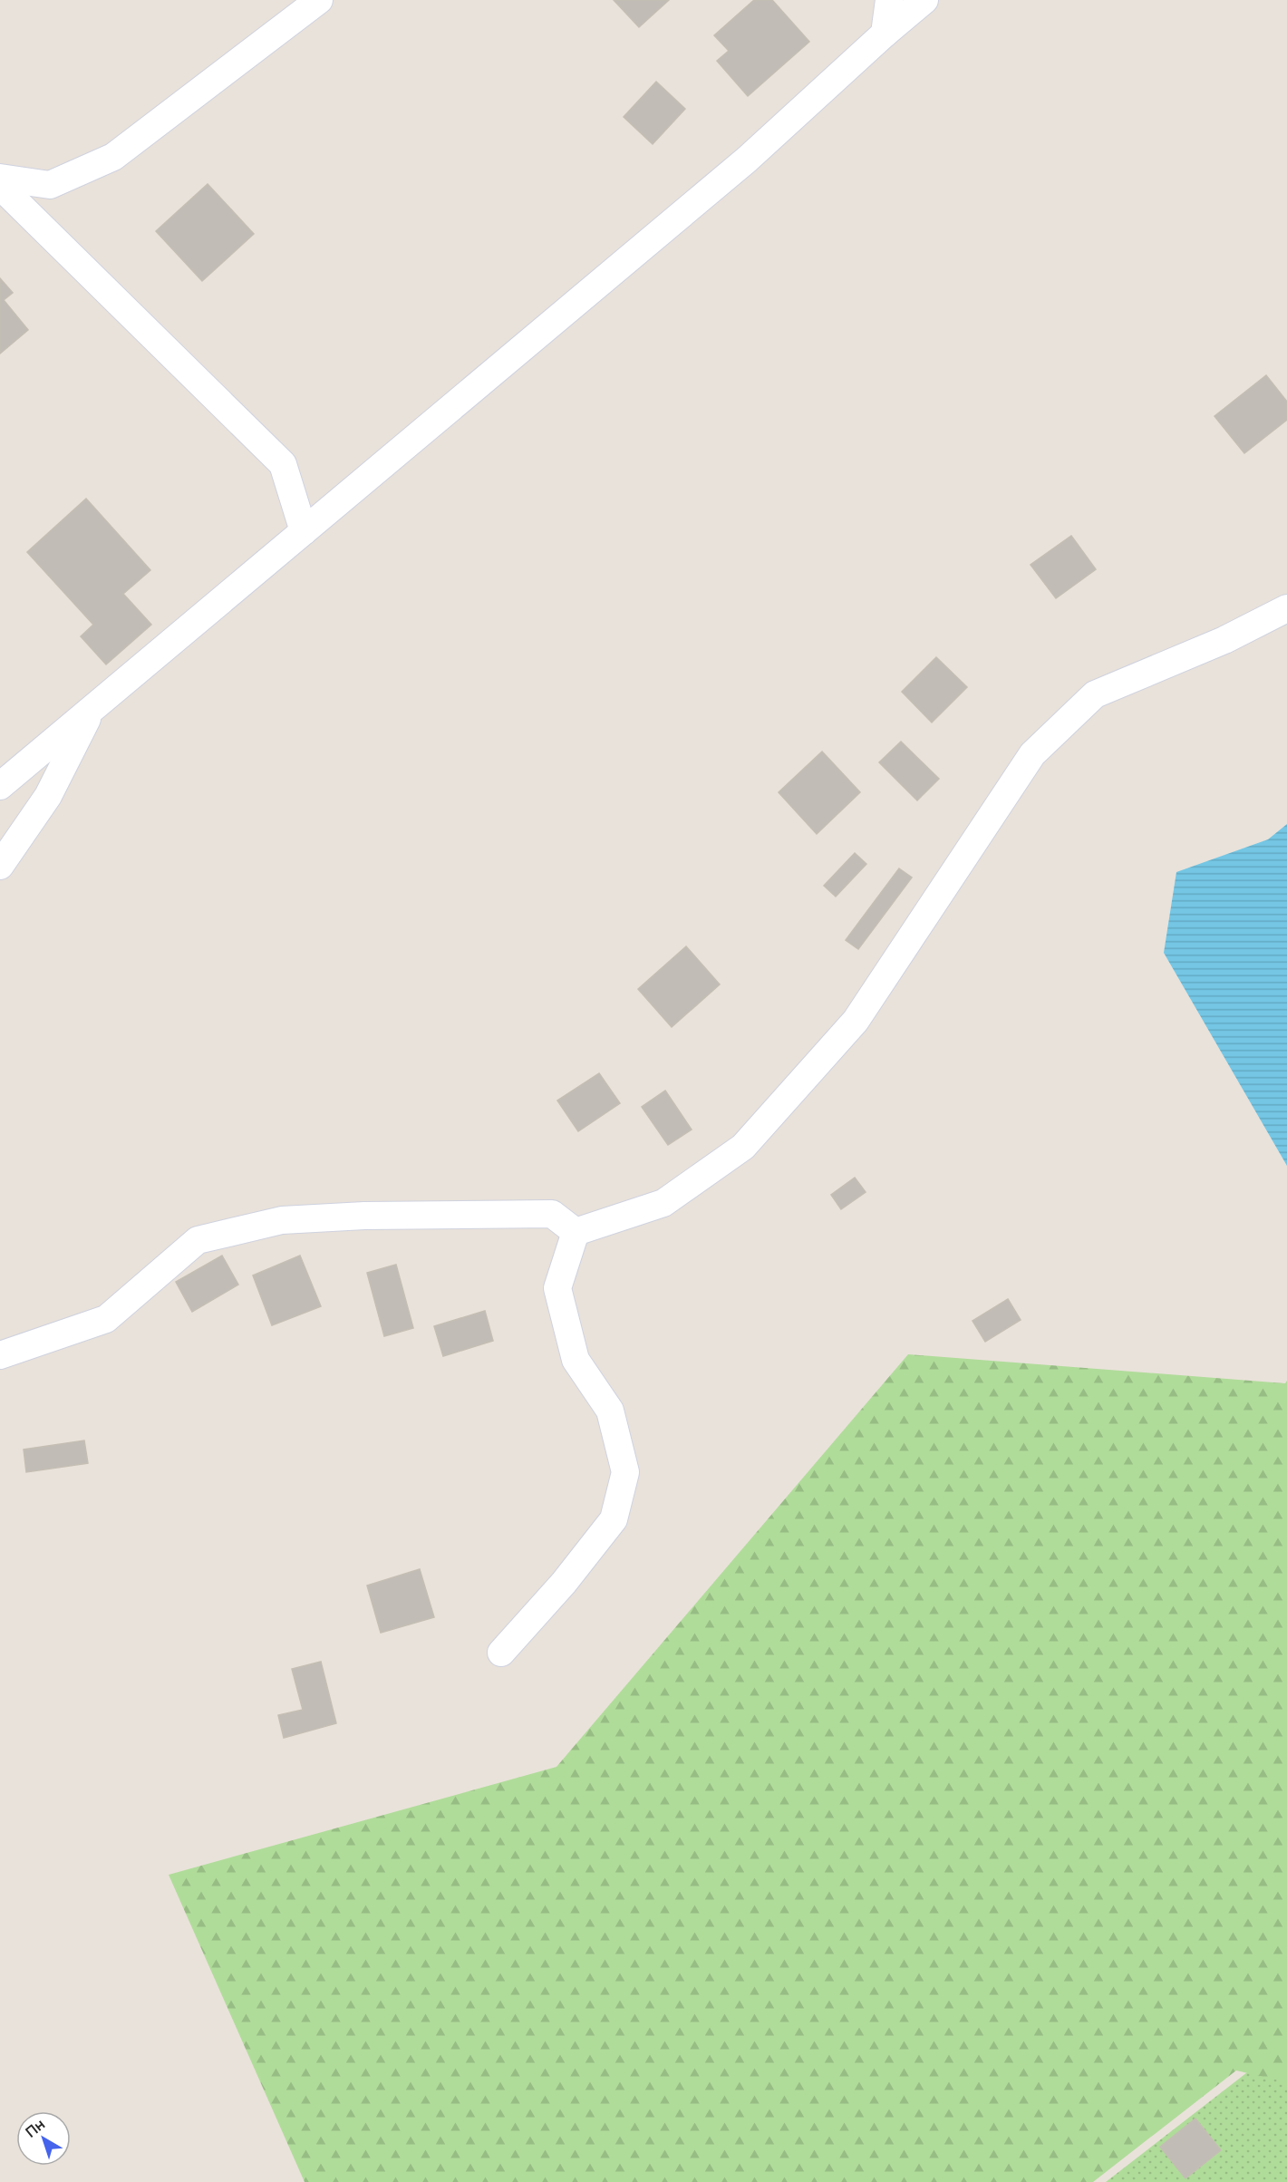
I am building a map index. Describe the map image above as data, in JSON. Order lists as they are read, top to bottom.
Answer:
{
  "north": "top left"
}
